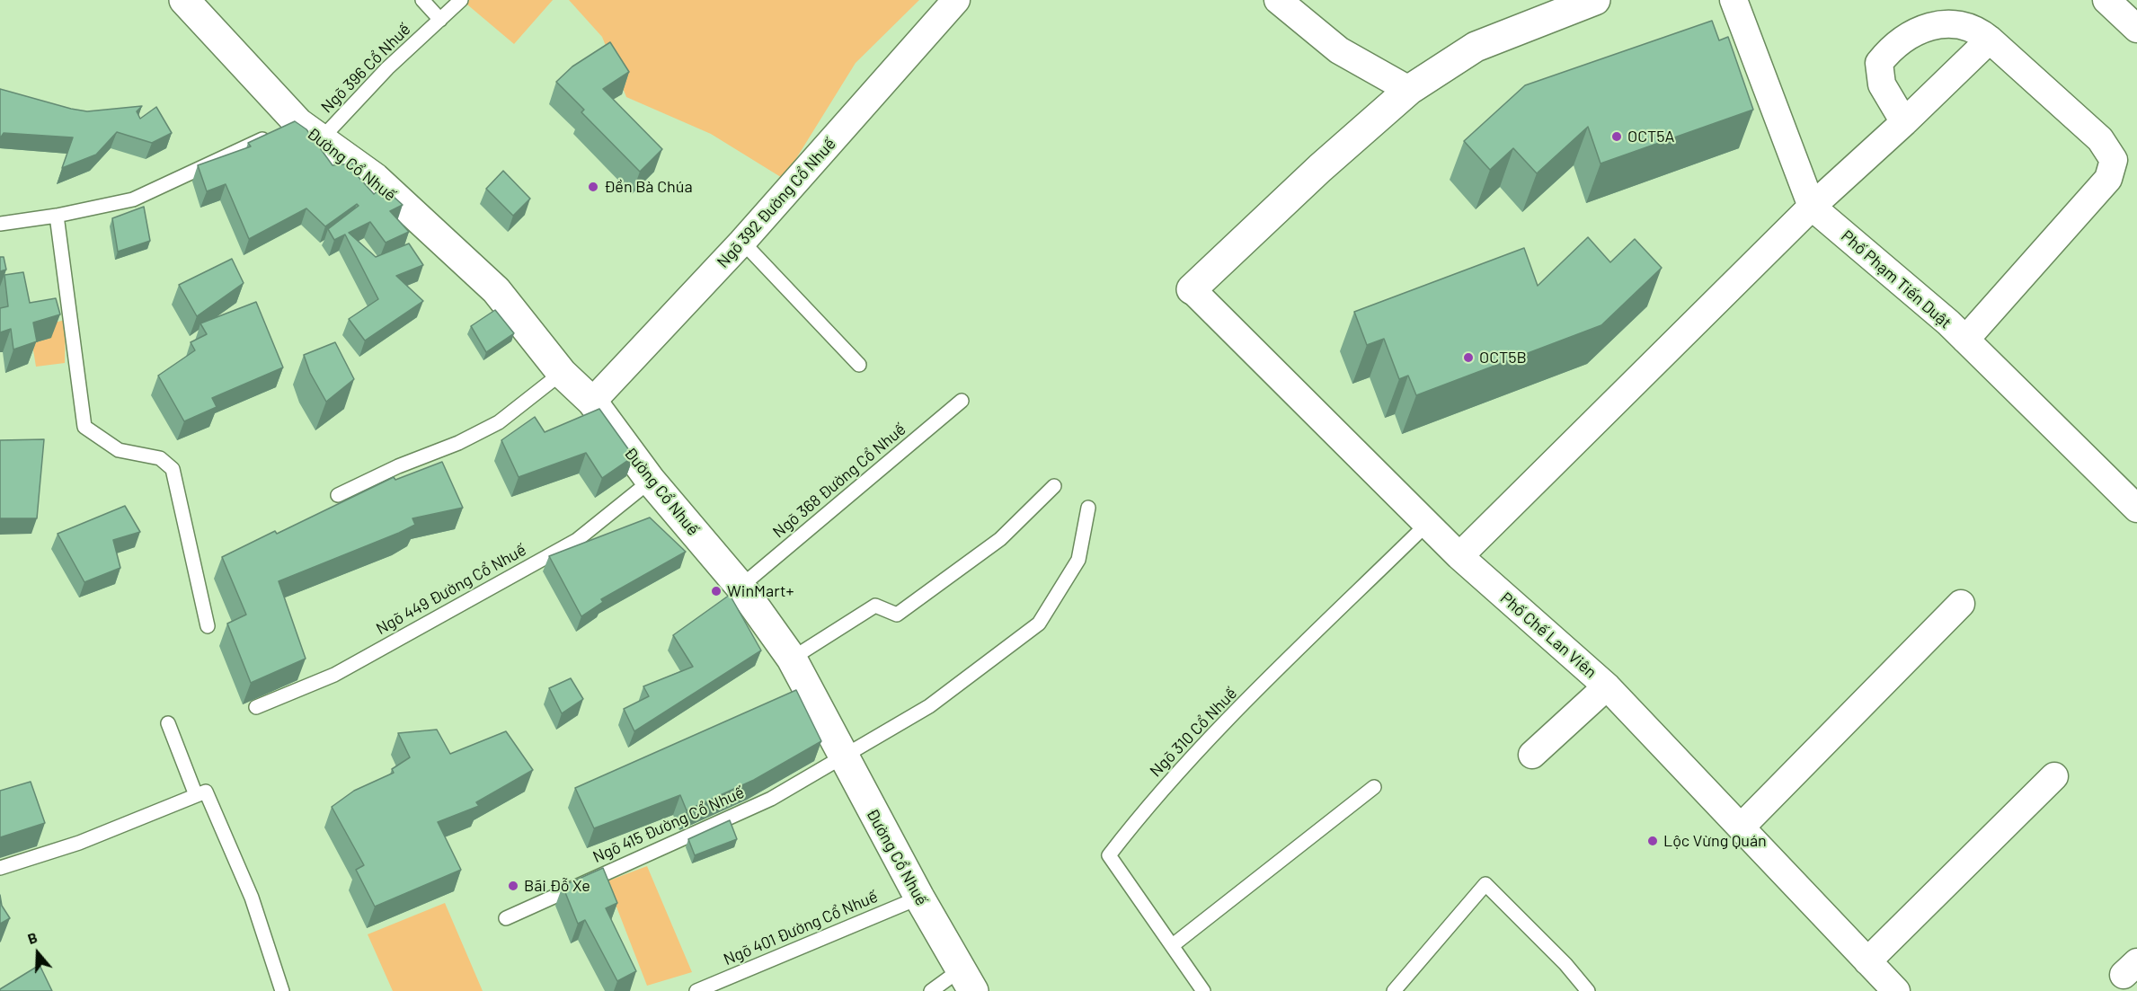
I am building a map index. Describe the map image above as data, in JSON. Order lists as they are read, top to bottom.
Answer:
{
  "streets": {
    "main road": ["Đường Cổ Nhuế"],
    "street": ["Ngõ 392 Đường Cổ Nhuế", "Phố Phạm Tiến Duật", "Phố Chế Lan Viên"],
    "lane": [
      "Ngõ 396 Cổ Nhuế",
      "Ngõ 368 Đường Cổ Nhuế",
      "Ngõ 449 Đường Cổ Nhuế",
      "Ngõ 310 Cổ Nhuế",
      "Ngõ 415 Đường Cổ Nhuế",
      "Ngõ 401 Đường Cổ Nhuế"
    ]
  },
  "crossings": [
    ["Ngõ 396 Cổ Nhuế", "Đường Cổ Nhuế"],
    ["Đường Cổ Nhuế", "Ngõ 392 Đường Cổ Nhuế"],
    ["Đường Cổ Nhuế", "Ngõ 368 Đường Cổ Nhuế"],
    ["Đường Cổ Nhuế", "Ngõ 449 Đường Cổ Nhuế"],
    ["Đường Cổ Nhuế", "Ngõ 415 Đường Cổ Nhuế"],
    ["Đường Cổ Nhuế", "Ngõ 401 Đường Cổ Nhuế"],
    ["Phố Chế Lan Viên", "Ngõ 310 Cổ Nhuế"]
  ],
  "places": [
    "OCT5A",
    "Đền Bà Chúa",
    "OCT5B",
    "WinMart+",
    "Lộc Vừng Quán",
    "Bãi Đỗ Xe"
  ],
  "north": "top"
}
